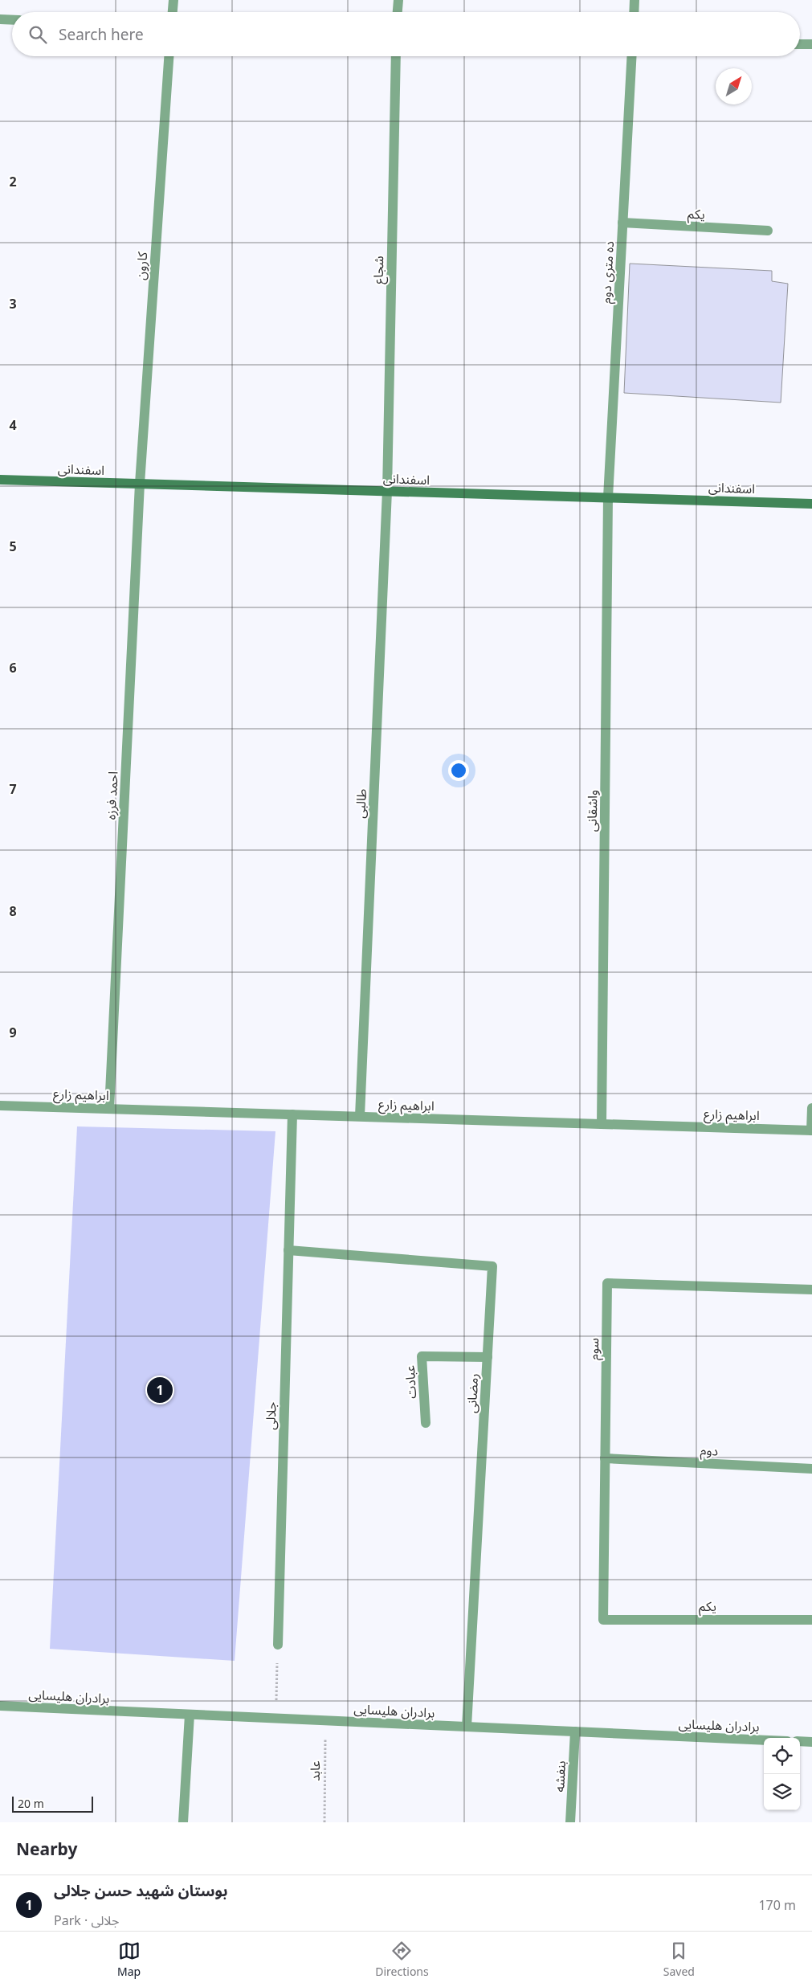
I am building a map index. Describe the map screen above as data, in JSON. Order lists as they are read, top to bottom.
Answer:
{
  "streets": {
    "main road": ["اسفندانی"],
    "street": [
      "یکم",
      "کارون",
      "شجاع",
      "ده متری دوم",
      "احمد فرزه",
      "طالبی",
      "واشقانی",
      "ابراهیم زارع",
      "سوم",
      "عبادت",
      "رمضانی",
      "جلالی",
      "دوم",
      "برادران هلیسایی",
      "بنفشه"
    ],
    "path": ["عابد"]
  },
  "crossings": [
    ["یکم", "ده متری دوم"],
    ["یکم", "سوم"],
    ["کارون", "اسفندانی"],
    ["کارون", "احمد فرزه"],
    ["شجاع", "اسفندانی"],
    ["شجاع", "طالبی"],
    ["ده متری دوم", "اسفندانی"],
    ["ده متری دوم", "واشقانی"],
    ["اسفندانی", "احمد فرزه"],
    ["اسفندانی", "طالبی"],
    ["اسفندانی", "واشقانی"],
    ["احمد فرزه", "ابراهیم زارع"],
    ["طالبی", "ابراهیم زارع"],
    ["واشقانی", "ابراهیم زارع"],
    ["ابراهیم زارع", "جلالی"],
    ["سوم", "دوم"],
    ["عبادت", "رمضانی"],
    ["رمضانی", "جلالی"],
    ["رمضانی", "برادران هلیسایی"],
    ["برادران هلیسایی", "عابد"],
    ["برادران هلیسایی", "بنفشه"]
  ],
  "scale_bar": "20 m",
  "north": "top right",
  "page": {
    "search": "Search here",
    "pins": "1",
    "scale": "20 m",
    "heading": "Nearby",
    "list": [
      {
        "mark": "1",
        "name": "بوستان شهید حسن جلالی",
        "note": "Park · جلالی",
        "value": "170 m"
      }
    ],
    "nav": ["Map", "Directions", "Saved"]
  },
  "grid": {
    "rows": [
      "2",
      "3",
      "4",
      "5",
      "6",
      "7",
      "8",
      "9"
    ]
  }
}
